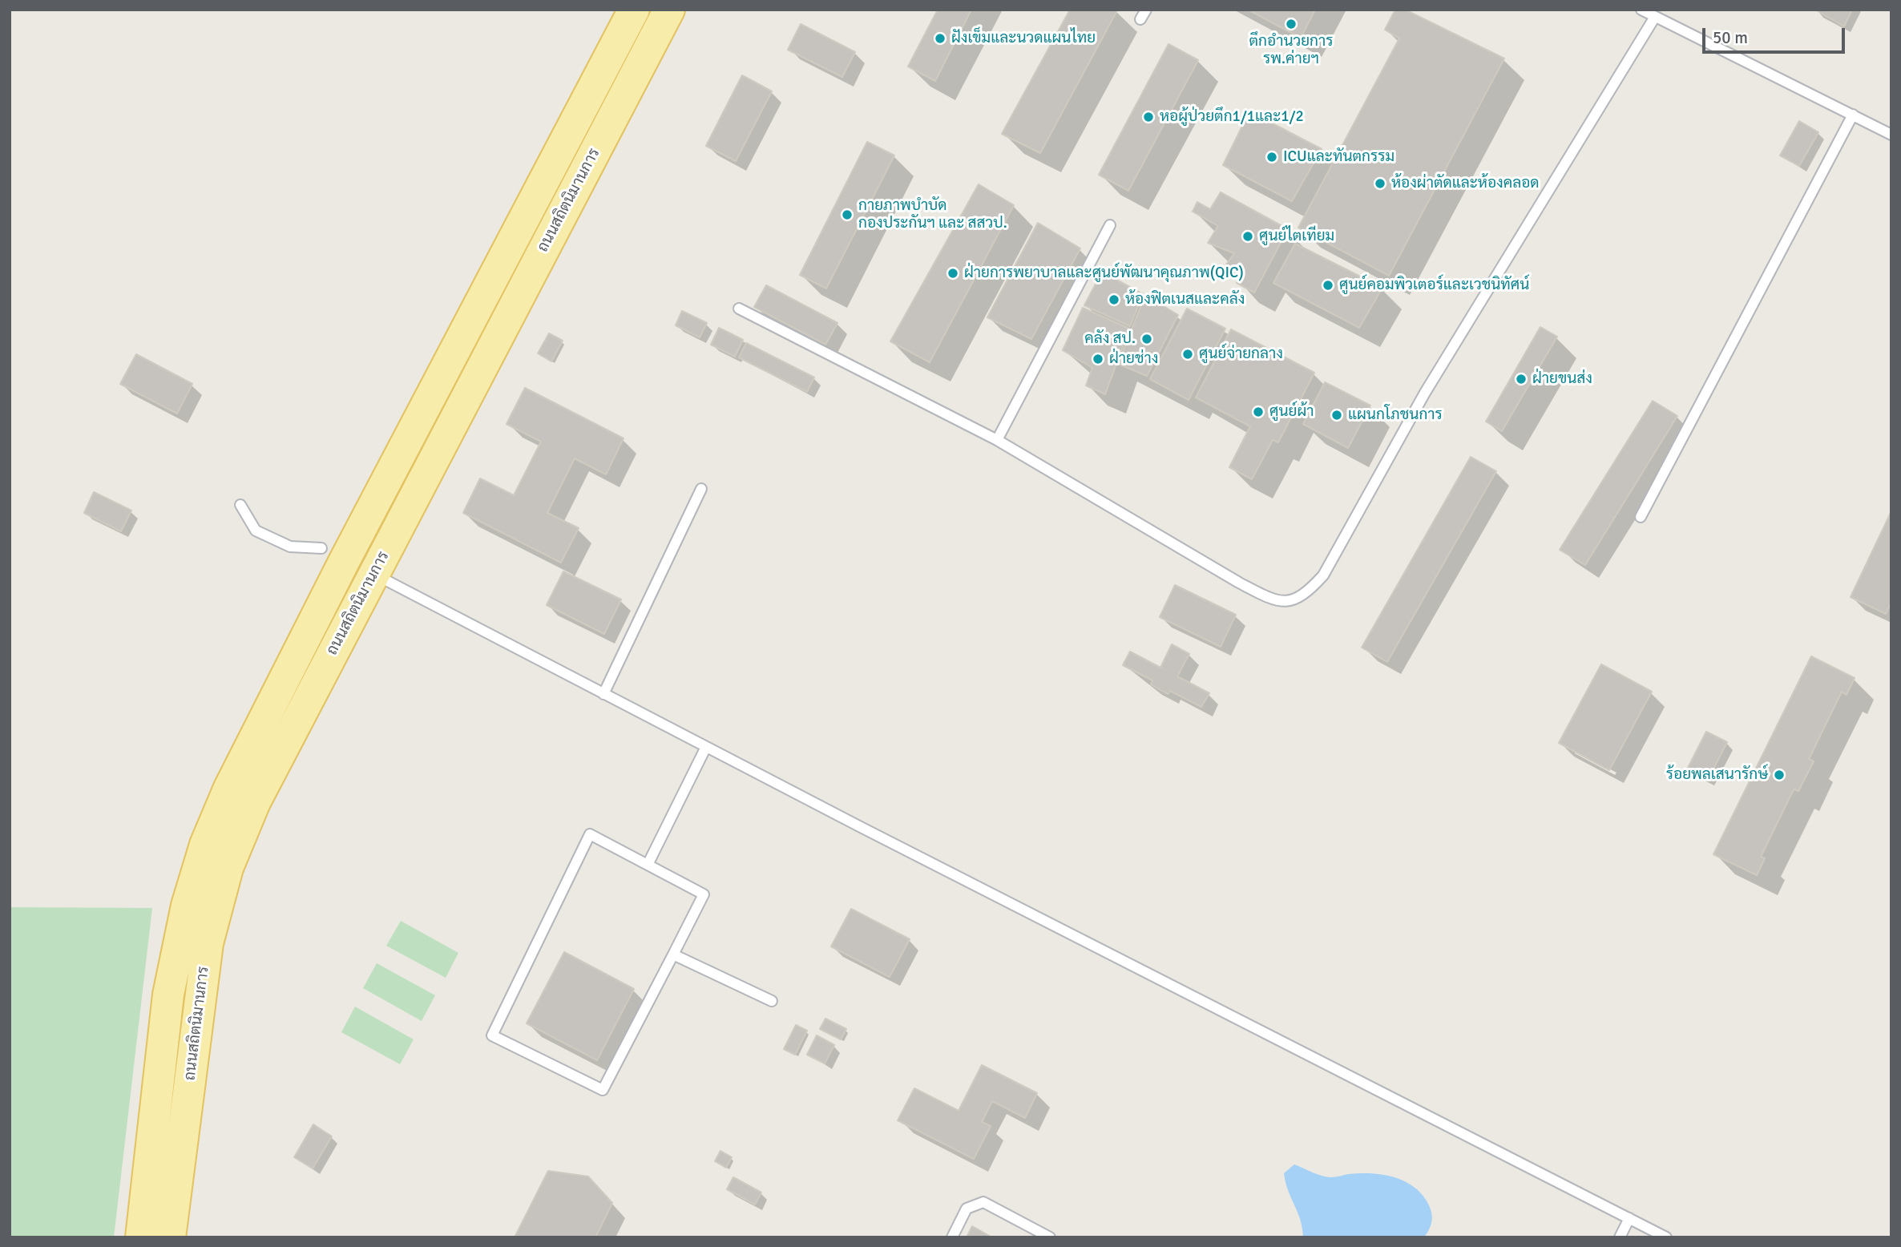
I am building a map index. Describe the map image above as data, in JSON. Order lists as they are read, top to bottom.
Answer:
{
  "streets": {
    "main road": ["ถนนสถิตนิมานการ"]
  },
  "places": [
    "ตึกอำนวยการ รพ.ค่ายฯ",
    "ฝังเข็มและนวดแผนไทย",
    "หอผู้ป่วยตึก1/1และ1/2",
    "ICUและทันตกรรม",
    "ห้องผ่าตัดและห้องคลอด",
    "กายภาพบำบัด กองประกันฯ และ สสวป.",
    "ศูนย์ไตเทียม",
    "ฝ่ายการพยาบาลและศูนย์พัฒนาคุณภาพ(QIC)",
    "ศูนย์คอมพิวเตอร์และเวชนิทัศน์",
    "ห้องฟิตเนสและคลัง",
    "คลัง สป.",
    "ศูนย์จ่ายกลาง",
    "ฝ่ายช่าง",
    "ฝ่ายขนส่ง",
    "ศูนย์ผ้า",
    "แผนกโภชนการ",
    "ร้อยพลเสนารักษ์"
  ],
  "scale_bar": "50 m"
}
